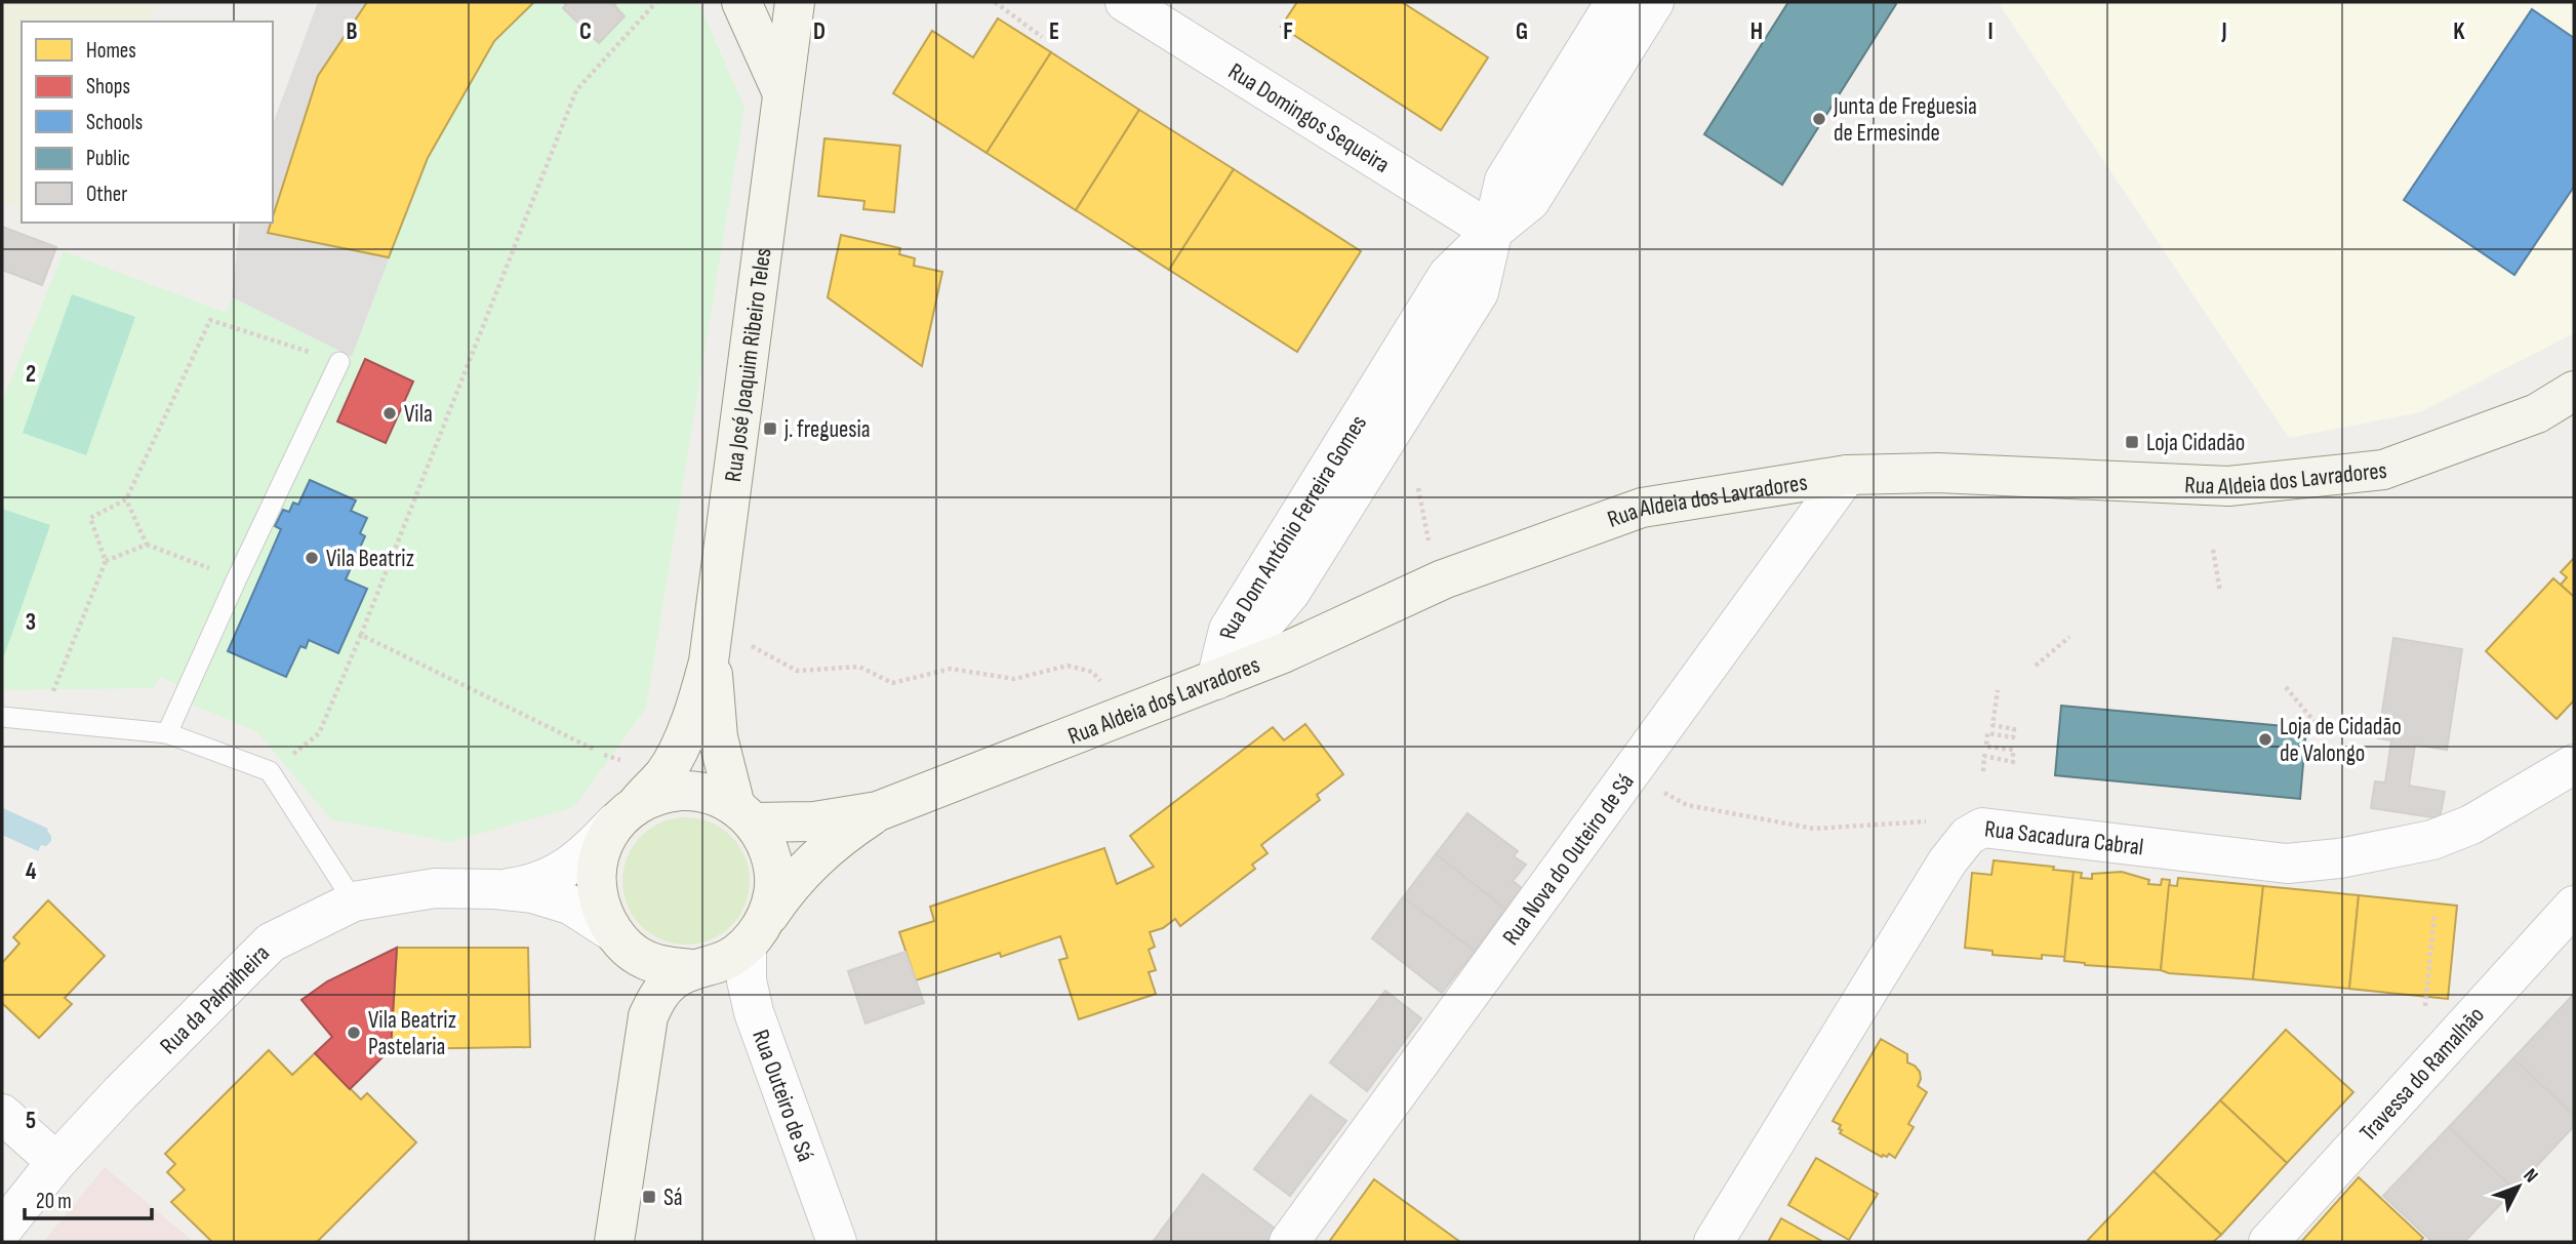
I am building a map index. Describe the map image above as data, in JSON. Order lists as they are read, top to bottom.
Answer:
{
  "streets": {
    "main road": ["Rua José Joaquim Ribeiro Teles", "Rua Aldeia dos Lavradores"],
    "street": [
      "Rua Domingos Sequeira",
      "Rua Dom António Ferreira Gomes",
      "Rua Sacadura Cabral",
      "Rua Nova do Outeiro de Sá",
      "Rua da Palmilheira",
      "Travessa do Ramalhão",
      "Rua Outeiro de Sá"
    ]
  },
  "crossings": [
    ["Rua Domingos Sequeira", "Rua Dom António Ferreira Gomes"],
    ["Rua José Joaquim Ribeiro Teles", "Rua Aldeia dos Lavradores"],
    ["Rua José Joaquim Ribeiro Teles", "Rua da Palmilheira"],
    ["Rua José Joaquim Ribeiro Teles", "Rua Outeiro de Sá"],
    ["Rua Aldeia dos Lavradores", "Rua Dom António Ferreira Gomes"],
    ["Rua Aldeia dos Lavradores", "Rua Nova do Outeiro de Sá"],
    ["Rua Aldeia dos Lavradores", "Rua da Palmilheira"],
    ["Rua Aldeia dos Lavradores", "Rua Outeiro de Sá"],
    ["Rua da Palmilheira", "Rua Outeiro de Sá"]
  ],
  "places": {
    "other": [
      "Junta de Freguesia de Ermesinde",
      "Vila",
      "Vila Beatriz",
      "Loja de Cidadão de Valongo",
      "Vila Beatriz Pastelaria"
    ],
    "transit": ["j. freguesia", "Loja Cidadão", "Sá"]
  },
  "legend": [
    "Homes",
    "Shops",
    "Schools",
    "Public",
    "Other"
  ],
  "scale_bar": "20 m",
  "north": "top right",
  "grid": {
    "columns": [
      "B",
      "C",
      "D",
      "E",
      "F",
      "G",
      "H",
      "I",
      "J",
      "K"
    ],
    "rows": [
      "2",
      "3",
      "4",
      "5"
    ]
  }
}
